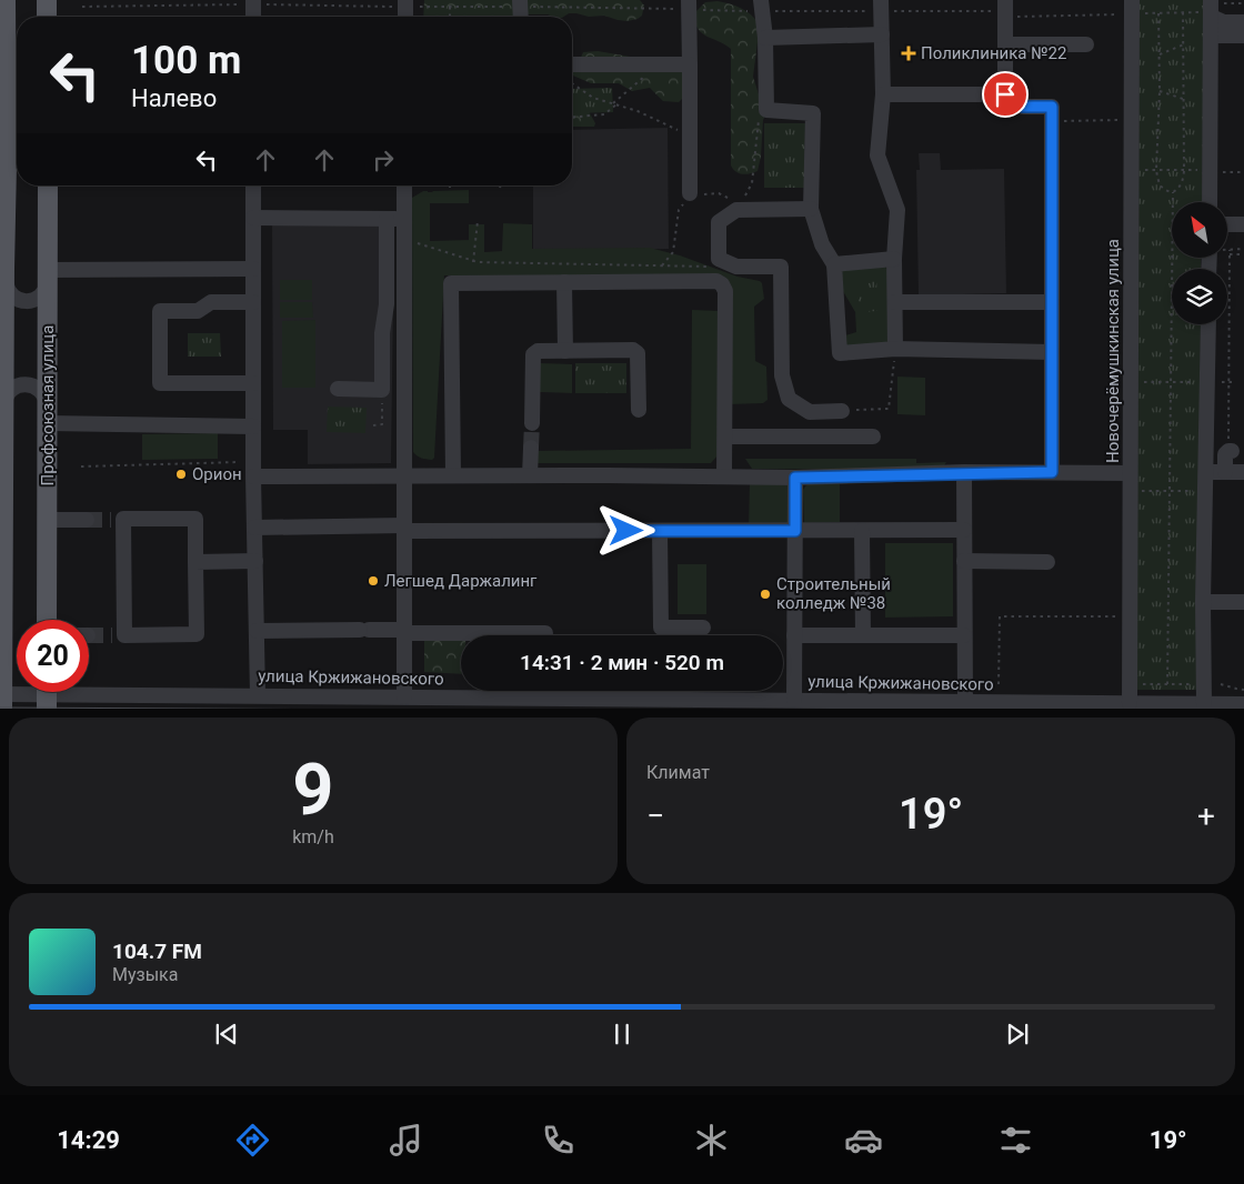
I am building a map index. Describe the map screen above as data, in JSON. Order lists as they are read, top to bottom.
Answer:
{
  "streets": {
    "main road": ["Профсоюзная улица"],
    "street": ["Новочерёмушкинская улица", "улица Кржижановского"]
  },
  "crossings": [
    ["Новочерёмушкинская улица", "улица Кржижановского"]
  ],
  "places": {
    "health": ["Поликлиника №22"],
    "other": ["Орион", "Легшед Даржалинг", "Строительный колледж №38"]
  },
  "north": "top left",
  "page": {
    "turn": ["100 m", "Налево"],
    "limit": "20",
    "trip": "14:31 · 2 мин · 520 m",
    "tile": [
      ["9", "km/h"],
      "Климат"
    ],
    "heat": ["−", "19°", "+"],
    "song": ["104.7 FM", "Музыка"],
    "tabs": ["14:29", "19°"]
  }
}
